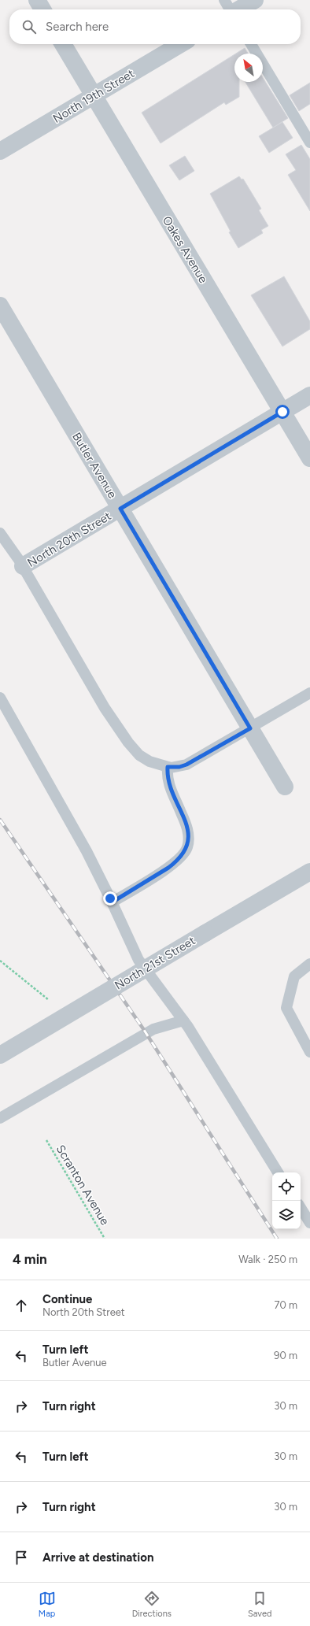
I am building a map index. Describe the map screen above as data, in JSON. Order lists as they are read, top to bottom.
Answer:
{
  "streets": {
    "street": [
      "North 19th Street",
      "Oakes Avenue",
      "Butler Avenue",
      "North 20th Street",
      "North 21st Street"
    ],
    "path": ["Scranton Avenue"]
  },
  "crossings": [
    ["North 19th Street", "Oakes Avenue"],
    ["Oakes Avenue", "North 20th Street"],
    ["Butler Avenue", "North 20th Street"]
  ],
  "north": "top left",
  "page": {
    "search": "Search here",
    "heading": ["4 min", "Walk · 250 m"],
    "list": [
      ["Continue", "North 20th Street", "70 m"],
      ["Turn left", "Butler Avenue", "90 m"],
      ["Turn right", "30 m"],
      ["Turn left", "30 m"],
      ["Turn right", "30 m"],
      "Arrive at destination"
    ],
    "nav": ["Map", "Directions", "Saved"]
  }
}
